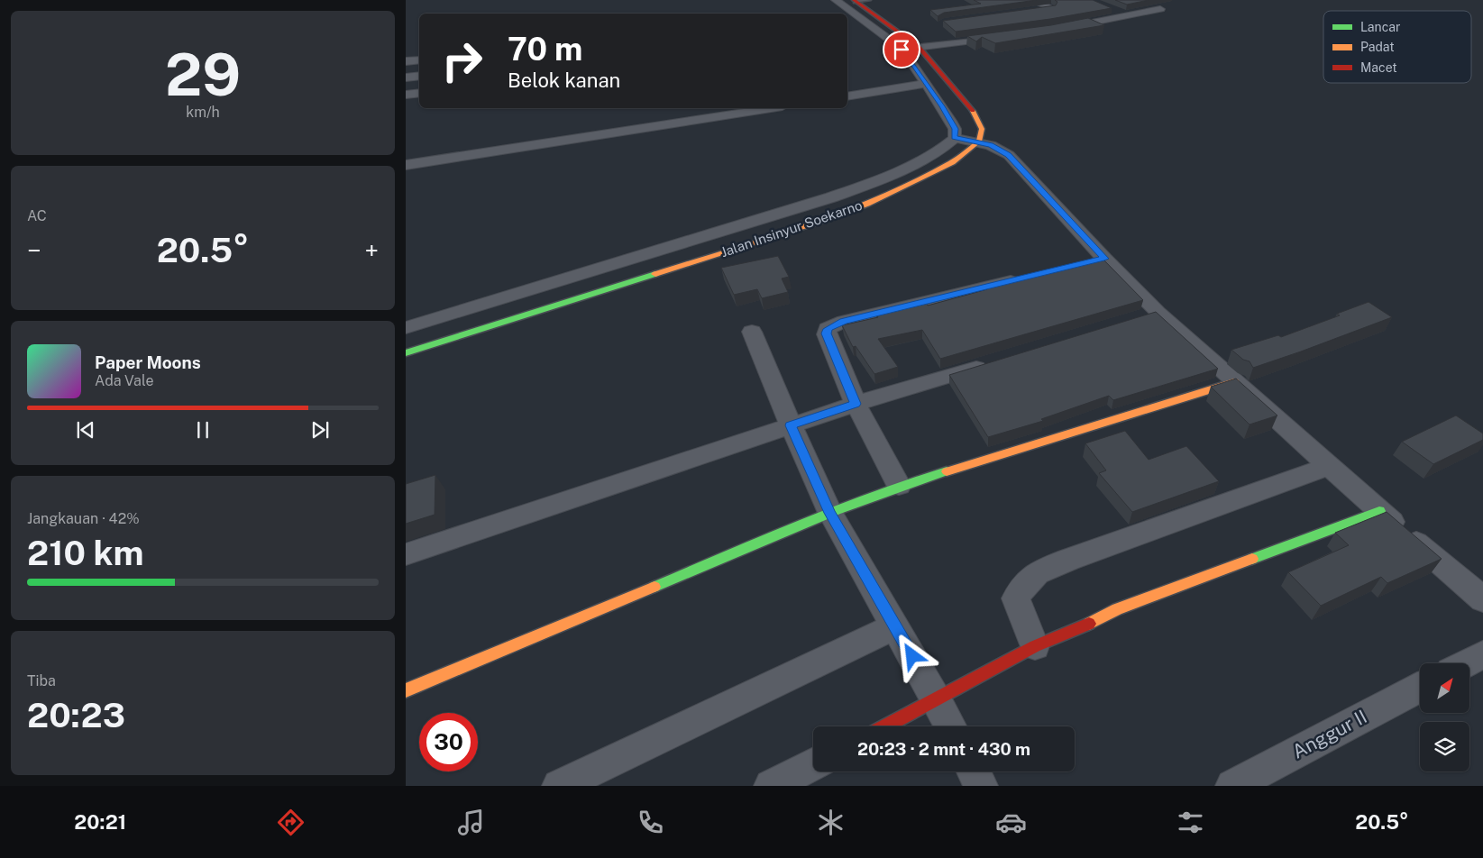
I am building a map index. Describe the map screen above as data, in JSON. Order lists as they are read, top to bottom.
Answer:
{
  "streets": {
    "street": ["Jalan Insinyur Soekarno", "Anggur II"]
  },
  "legend": ["Lancar", "Padat", "Macet"],
  "north": "top right",
  "page": {
    "tile": [
      ["29", "km/h"],
      "AC",
      ["Jangkauan · 42%", "210 km"],
      ["Tiba", "20:23"]
    ],
    "turn": ["70 m", "Belok kanan"],
    "heat": ["−", "20.5°", "+"],
    "song": ["Paper Moons", "Ada Vale"],
    "limit": "30",
    "trip": "20:23 · 2 mnt · 430 m",
    "tabs": ["20:21", "20.5°"]
  }
}
